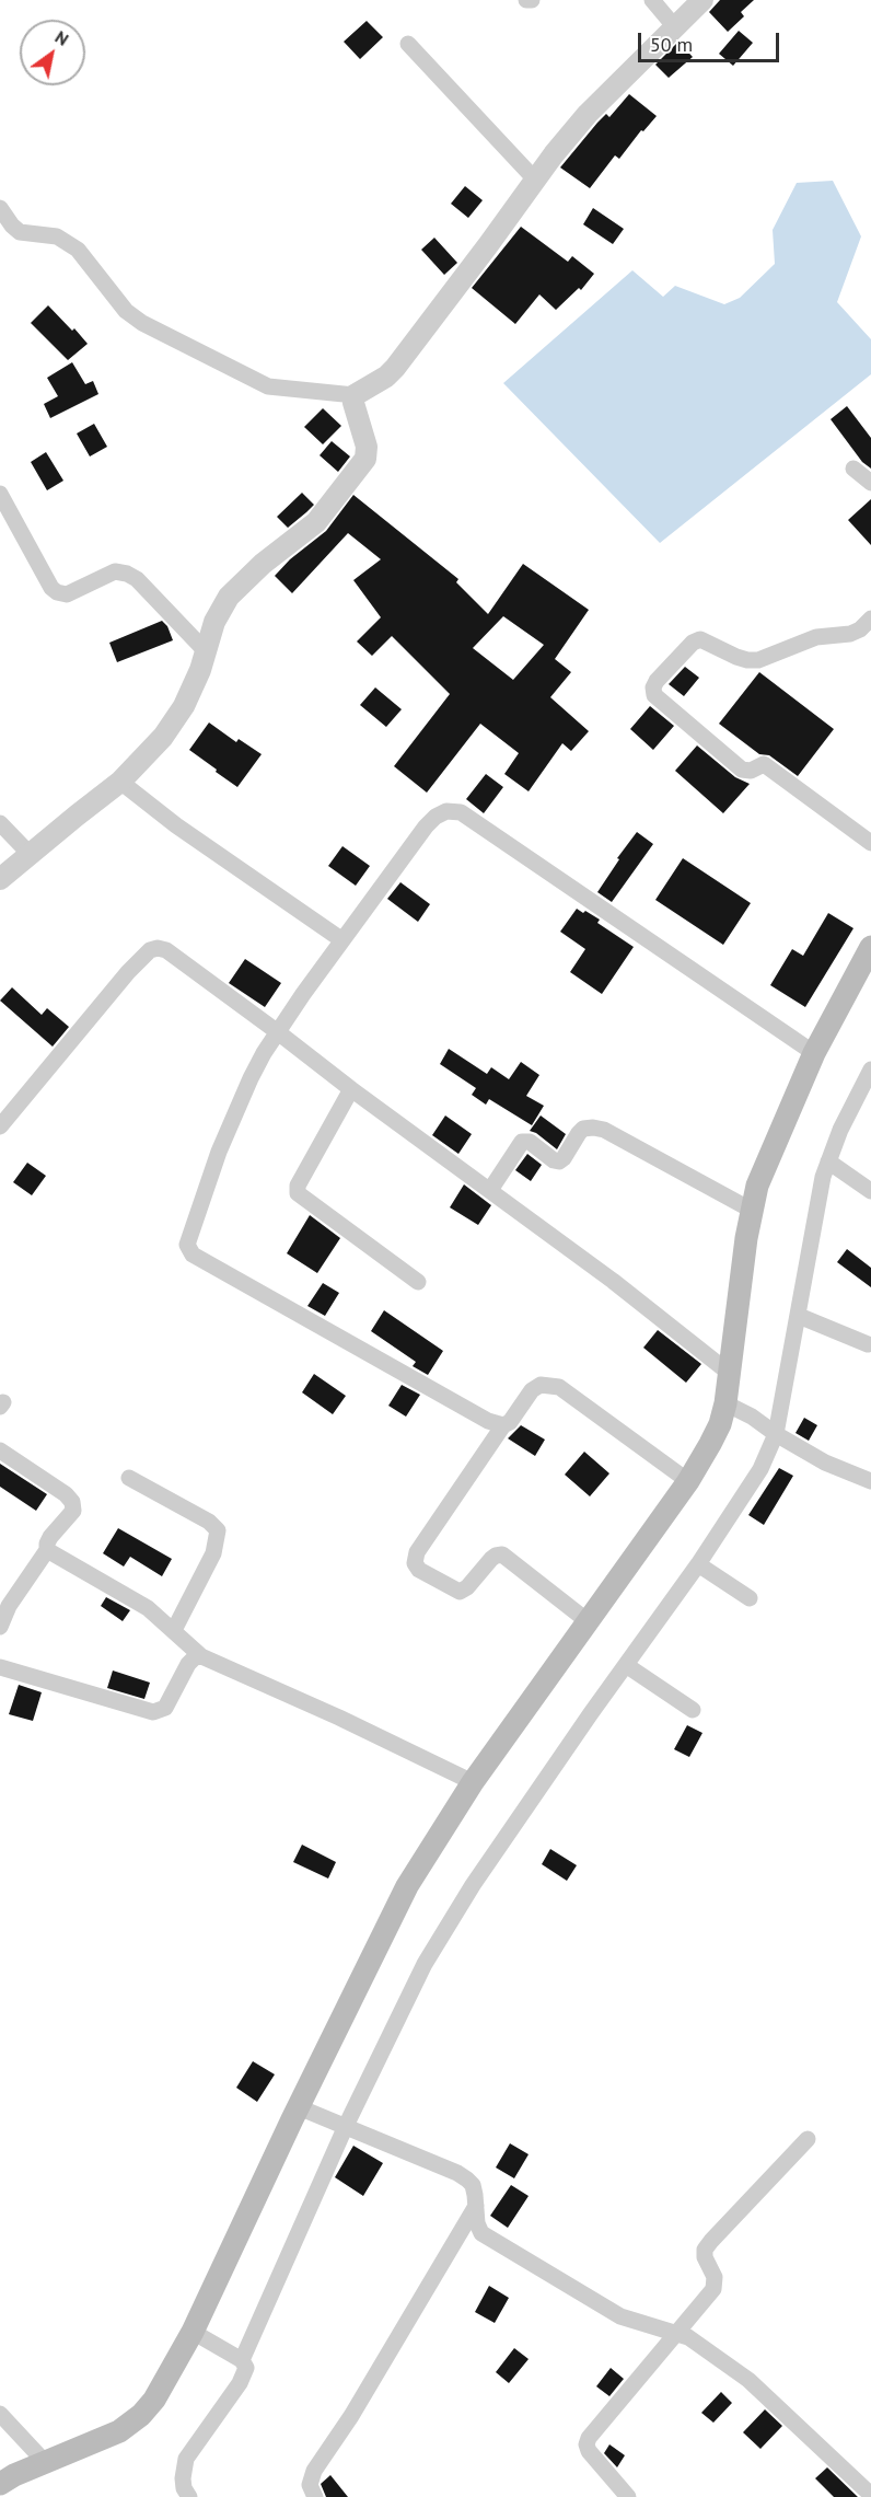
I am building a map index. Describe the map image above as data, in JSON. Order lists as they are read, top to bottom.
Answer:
{
  "scale_bar": "50 m",
  "north": "top right"
}
